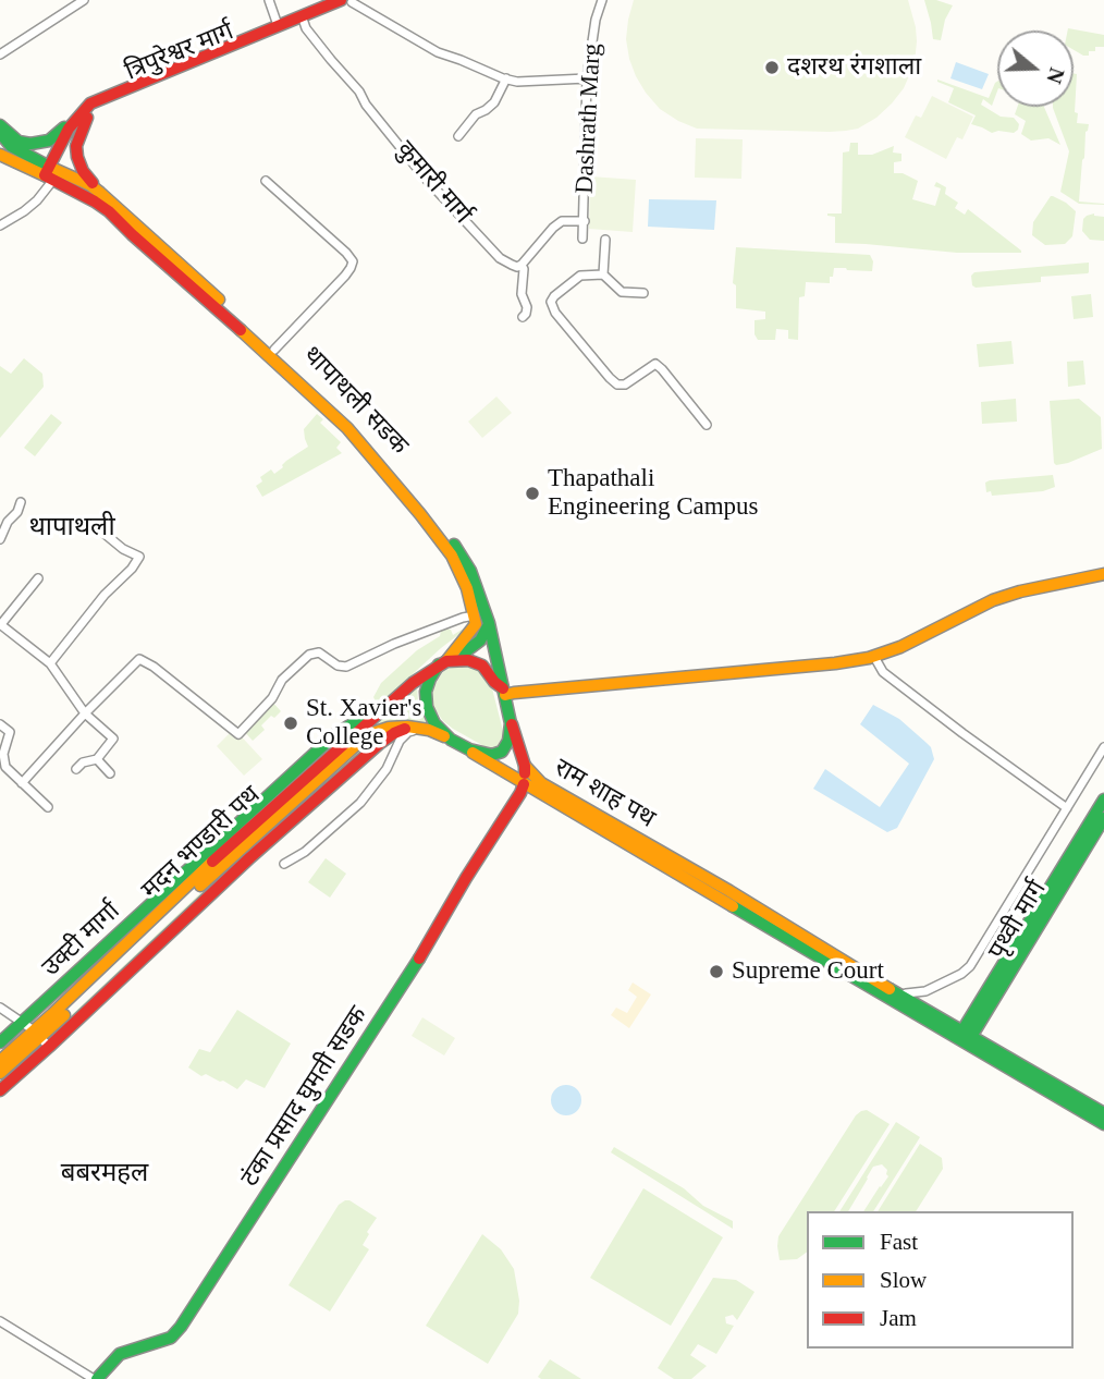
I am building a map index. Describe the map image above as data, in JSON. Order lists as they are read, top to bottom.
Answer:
{
  "streets": {
    "main road": [
      "त्रिपुरेश्वर मार्ग",
      "थापाथली सडक",
      "राम शाह पथ",
      "मदन भण्डारी पथ",
      "पृथ्वी मार्ग",
      "उक्टी मार्गा",
      "टंका प्रसाद घुमती सडक"
    ],
    "street": ["Dashrath Marg", "कुमारी मार्ग"]
  },
  "crossings": [
    ["त्रिपुरेश्वर मार्ग", "कुमारी मार्ग"],
    ["थापाथली सडक", "मदन भण्डारी पथ"],
    ["राम शाह पथ", "पृथ्वी मार्ग"],
    ["राम शाह पथ", "टंका प्रसाद घुमती सडक"],
    ["मदन भण्डारी पथ", "उक्टी मार्गा"]
  ],
  "districts": ["थापाथली", "बबरमहल"],
  "places": [
    "दशरथ रंगशाला",
    "Thapathali Engineering Campus",
    "St. Xavier's College",
    "Supreme Court"
  ],
  "legend": ["Fast", "Slow", "Jam"],
  "north": "right"
}
